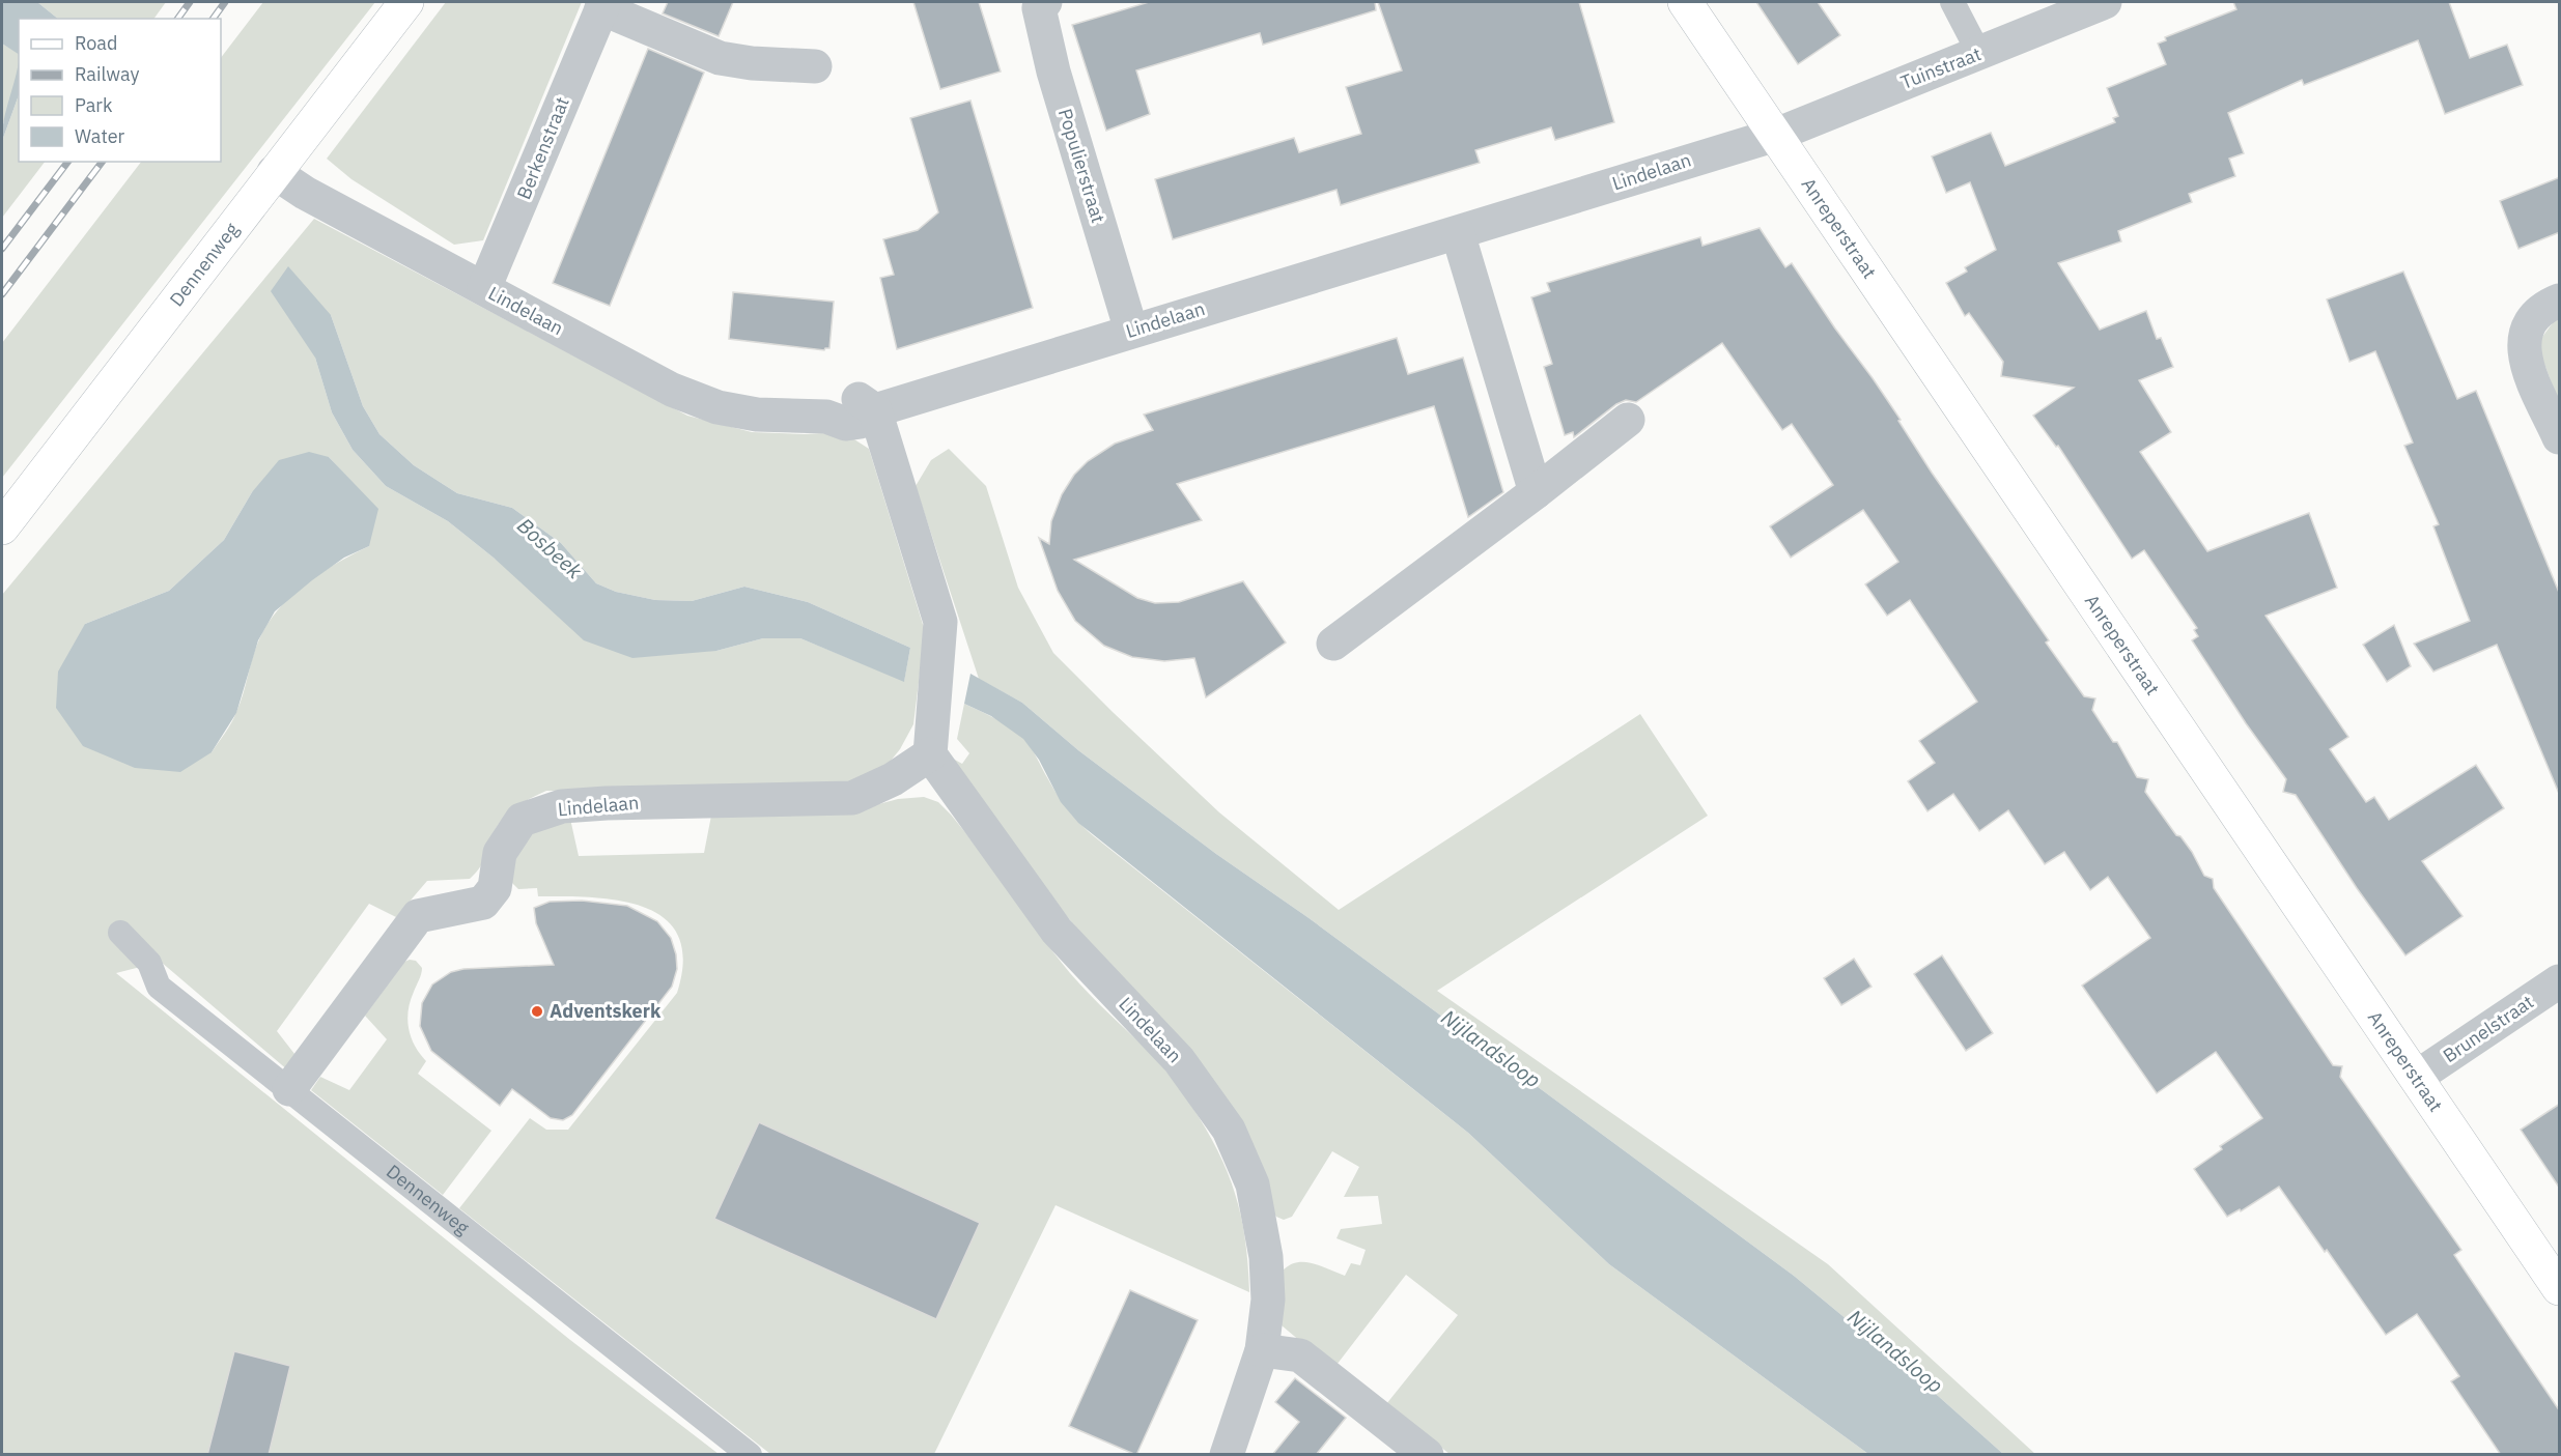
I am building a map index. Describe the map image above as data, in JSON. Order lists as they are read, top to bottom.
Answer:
{
  "streets": {
    "street": [
      "Tuinstraat",
      "Berkenstraat",
      "Populierstraat",
      "Lindelaan",
      "Anreperstraat",
      "Dennenweg",
      "Brunelstraat"
    ]
  },
  "crossings": [
    ["Tuinstraat", "Lindelaan"],
    ["Tuinstraat", "Anreperstraat"],
    ["Berkenstraat", "Lindelaan"],
    ["Populierstraat", "Lindelaan"],
    ["Lindelaan", "Anreperstraat"],
    ["Lindelaan", "Dennenweg"],
    ["Anreperstraat", "Brunelstraat"]
  ],
  "water": ["Bosbeek", "Nijlandsloop"],
  "places": ["Adventskerk"],
  "legend": [
    "Road",
    "Railway",
    "Park",
    "Water"
  ]
}
